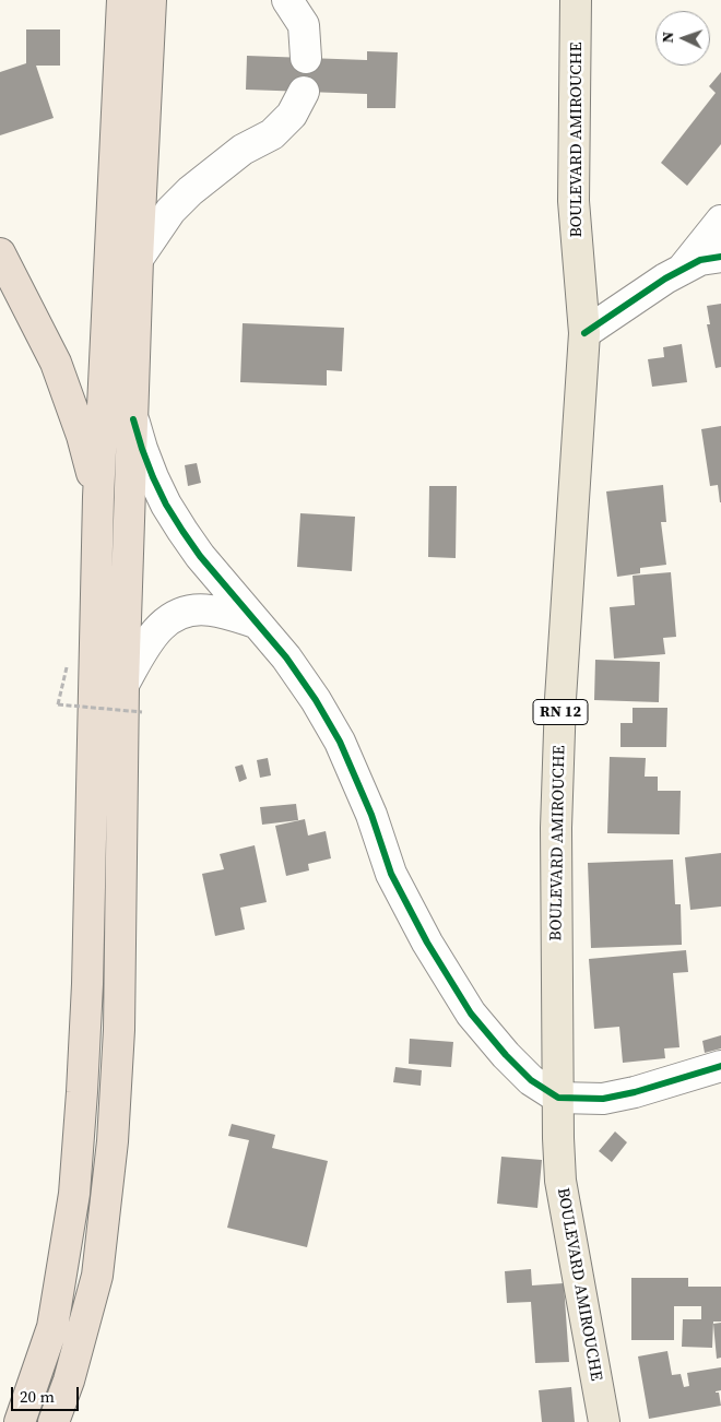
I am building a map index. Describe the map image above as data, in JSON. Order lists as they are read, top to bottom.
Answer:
{
  "streets": {
    "main road": ["BOULEVARD AMIROUCHE", "RN 12"]
  },
  "scale_bar": "20 m",
  "north": "left"
}
